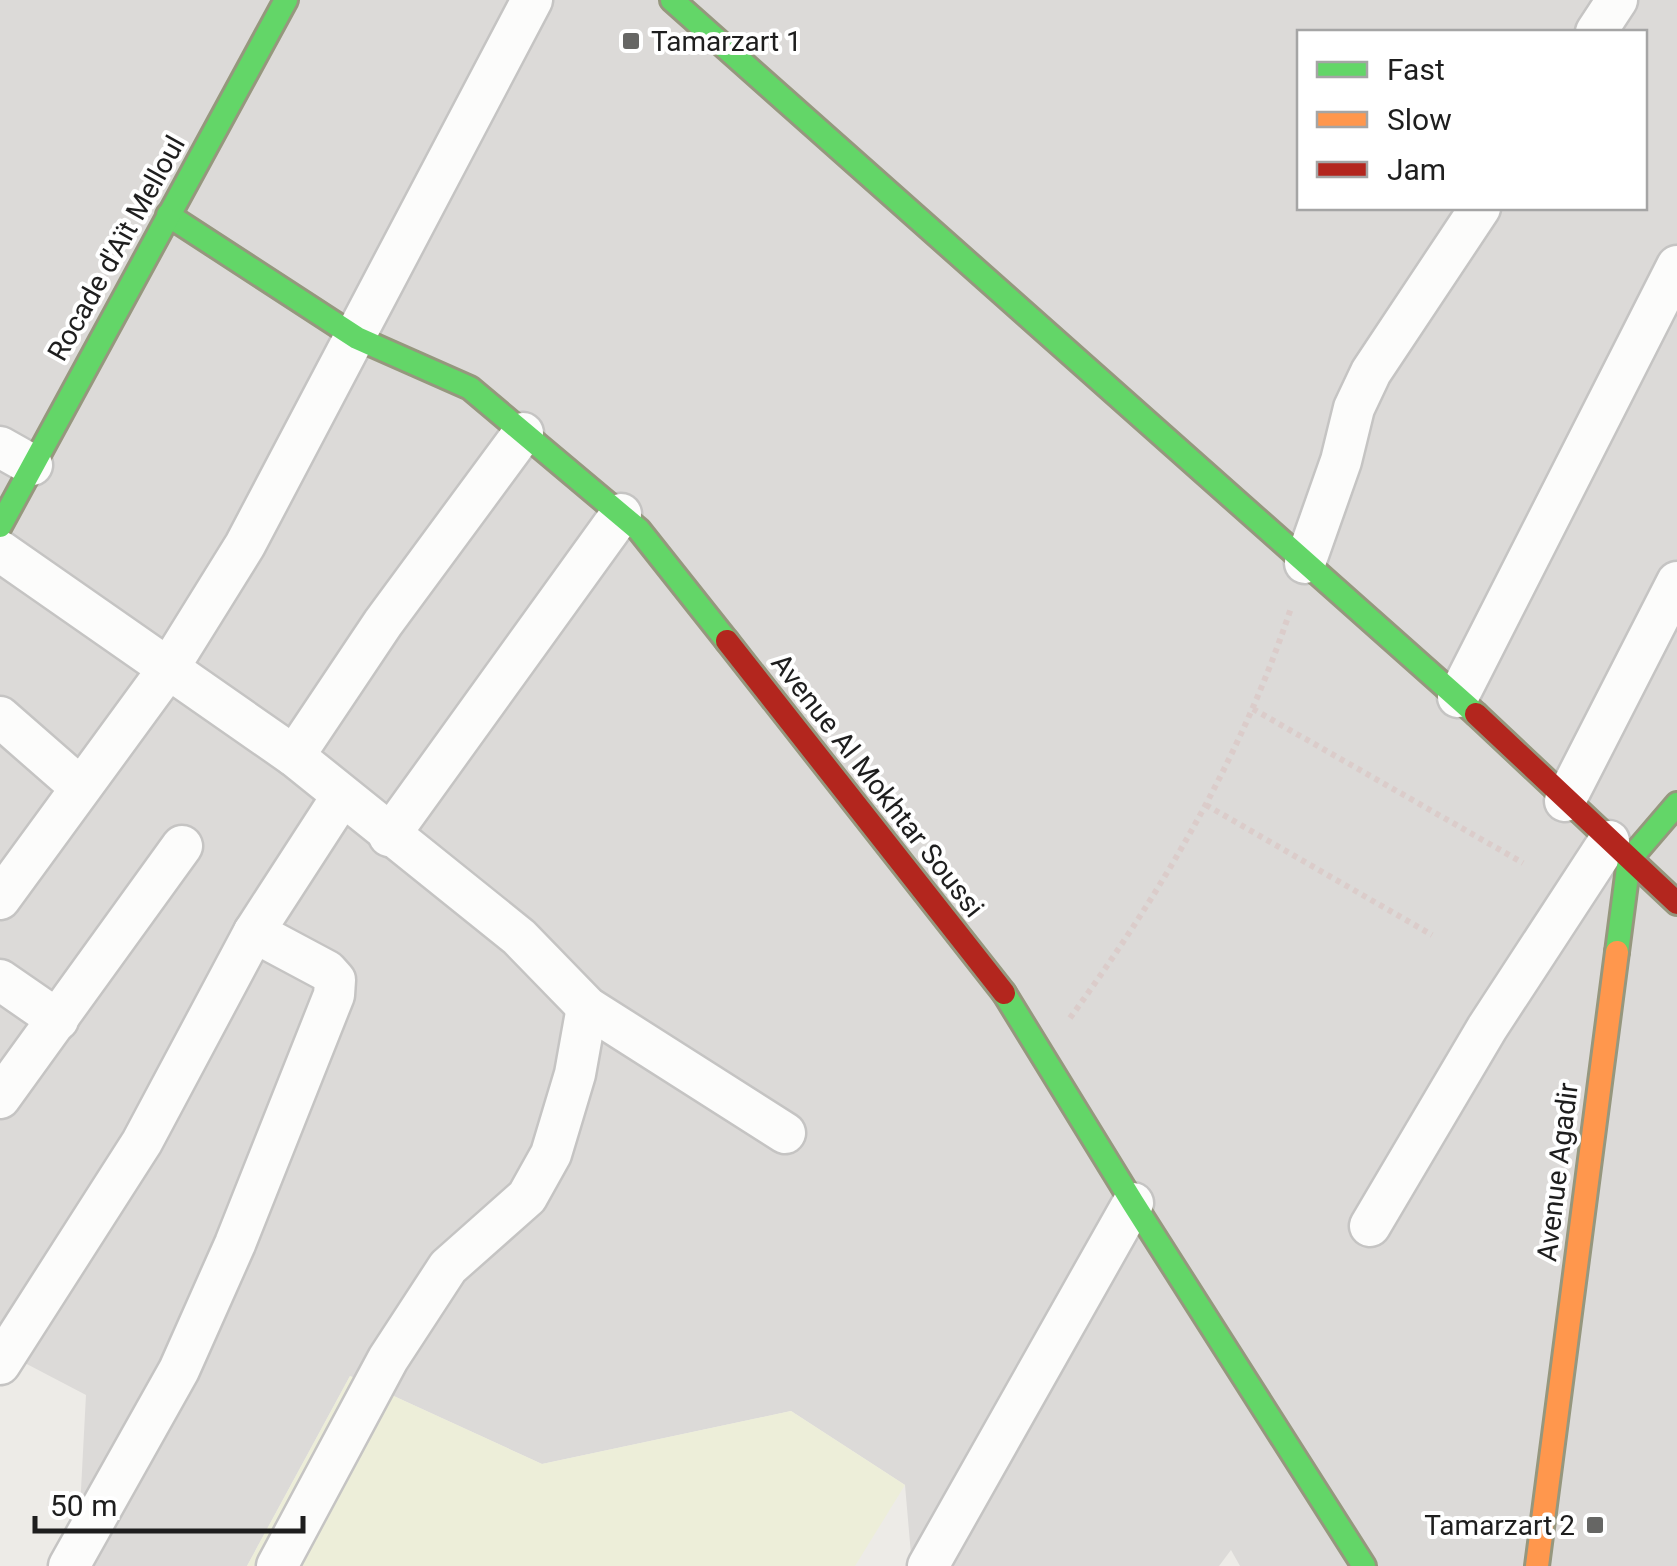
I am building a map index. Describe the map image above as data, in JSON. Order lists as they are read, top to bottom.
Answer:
{
  "streets": {
    "street": ["Rocade d'Aït Melloul", "Avenue Al Mokhtar Soussi", "Avenue Agadir"]
  },
  "crossings": [
    ["Rocade d'Aït Melloul", "Avenue Al Mokhtar Soussi"]
  ],
  "places": {
    "transit": ["Tamarzart 1", "Tamarzart 2"]
  },
  "legend": ["Fast", "Slow", "Jam"],
  "scale_bar": "50 m"
}
